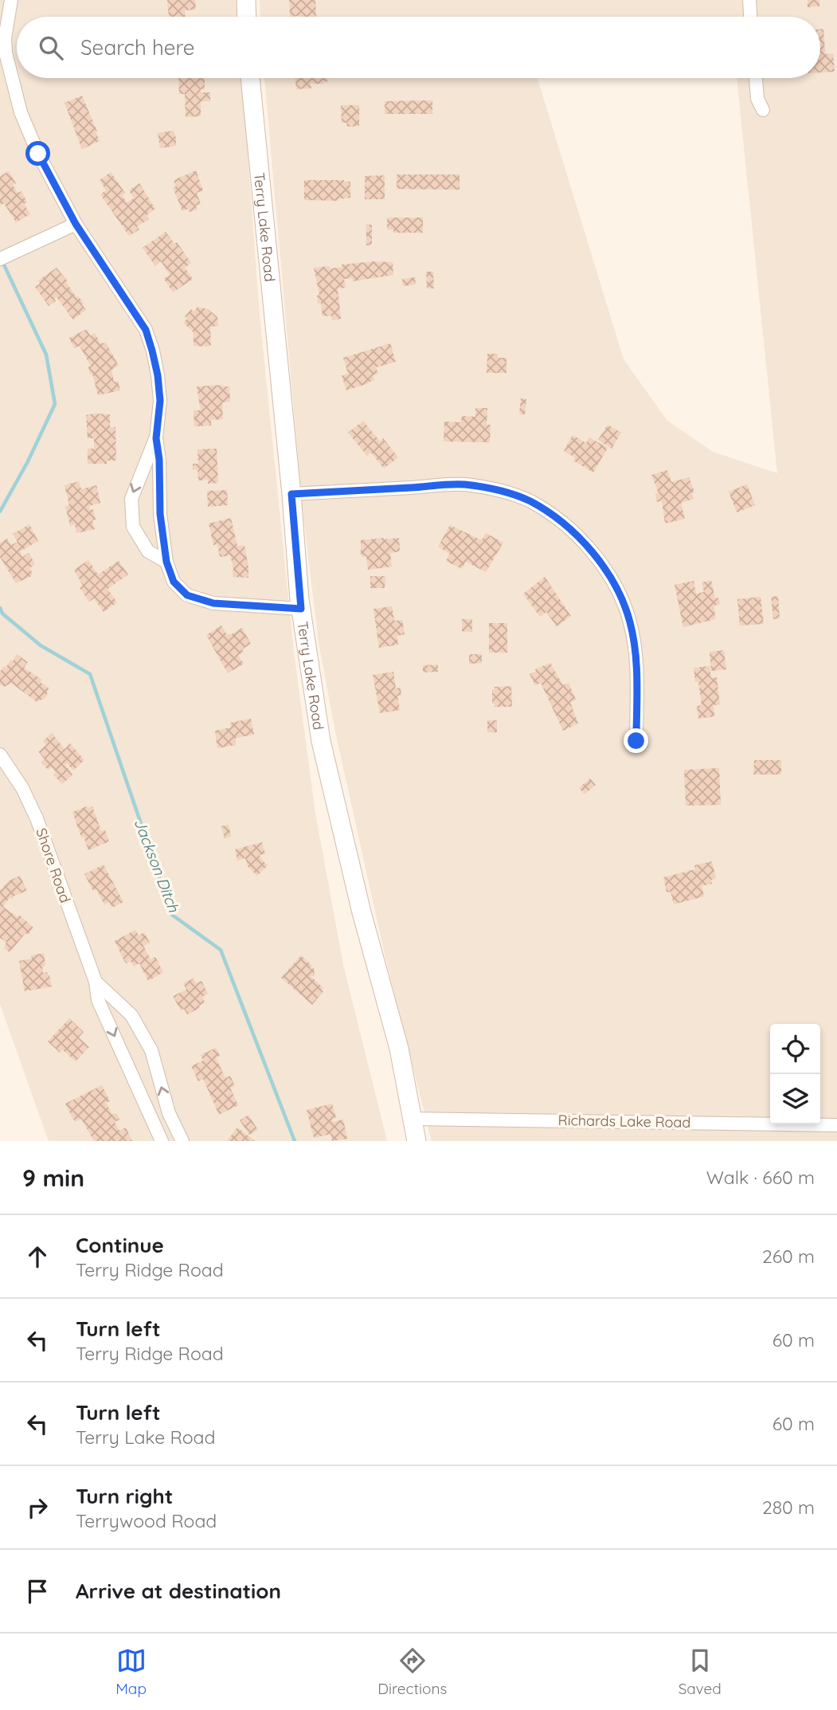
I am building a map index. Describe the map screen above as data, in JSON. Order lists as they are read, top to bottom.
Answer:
{
  "streets": {
    "main road": ["Terry Lake Road"],
    "street": ["Shore Road", "Richards Lake Road"]
  },
  "crossings": [
    ["Terry Lake Road", "Richards Lake Road"]
  ],
  "water": ["Jackson Ditch"],
  "page": {
    "search": "Search here",
    "heading": ["9 min", "Walk · 660 m"],
    "list": [
      ["Continue", "Terry Ridge Road", "260 m"],
      ["Turn left", "Terry Ridge Road", "60 m"],
      ["Turn left", "Terry Lake Road", "60 m"],
      ["Turn right", "Terrywood Road", "280 m"],
      "Arrive at destination"
    ],
    "nav": ["Map", "Directions", "Saved"]
  }
}
